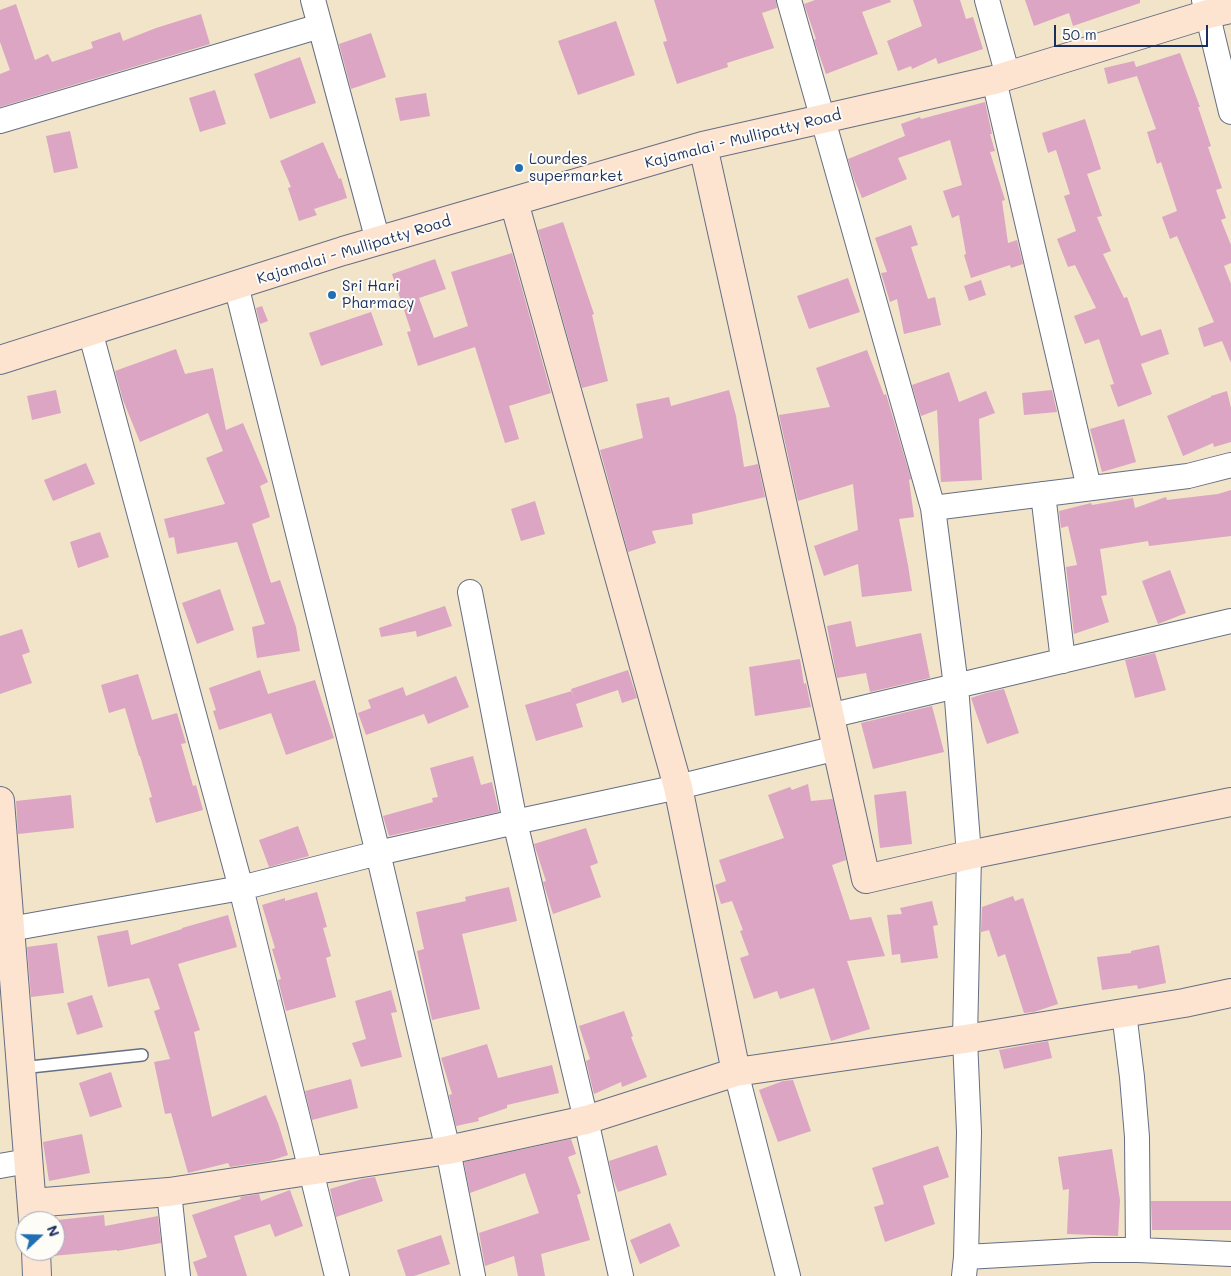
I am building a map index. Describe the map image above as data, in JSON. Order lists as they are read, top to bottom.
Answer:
{
  "streets": {
    "street": ["Kajamalai - Mullipatty Road"]
  },
  "places": ["Lourdes supermarket", "Sri Hari Pharmacy"],
  "scale_bar": "50 m",
  "north": "right"
}
